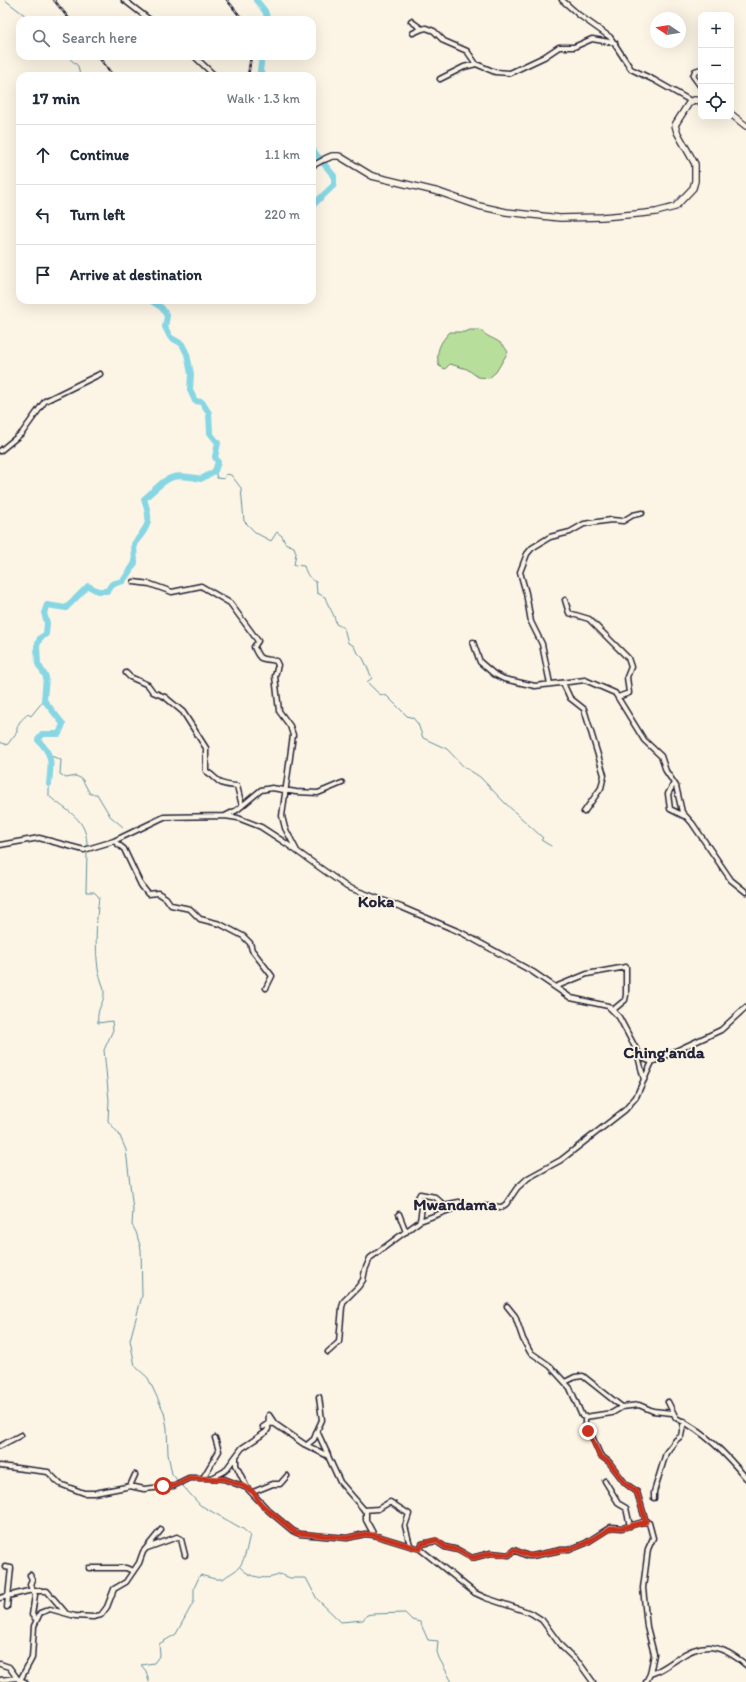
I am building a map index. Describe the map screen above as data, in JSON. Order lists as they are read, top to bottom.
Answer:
{
  "districts": ["Koka", "Ching'anda", "Mwandama"],
  "north": "left",
  "page": {
    "map_buttons": ["+", "−"],
    "search": "Search here",
    "heading": ["17 min", "Walk · 1.3 km"],
    "list": [
      ["Continue", "1.1 km"],
      ["Turn left", "220 m"],
      "Arrive at destination"
    ]
  }
}
